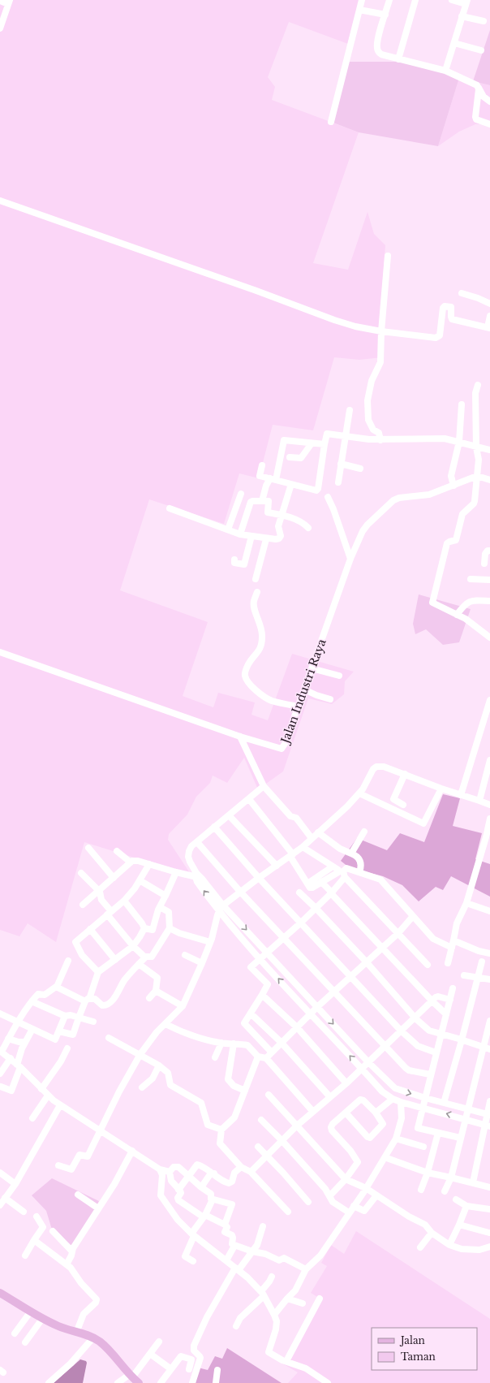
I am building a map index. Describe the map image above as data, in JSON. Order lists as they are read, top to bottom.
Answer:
{
  "streets": {
    "street": ["Jalan Industri Raya"]
  },
  "legend": ["Jalan", "Taman"]
}
